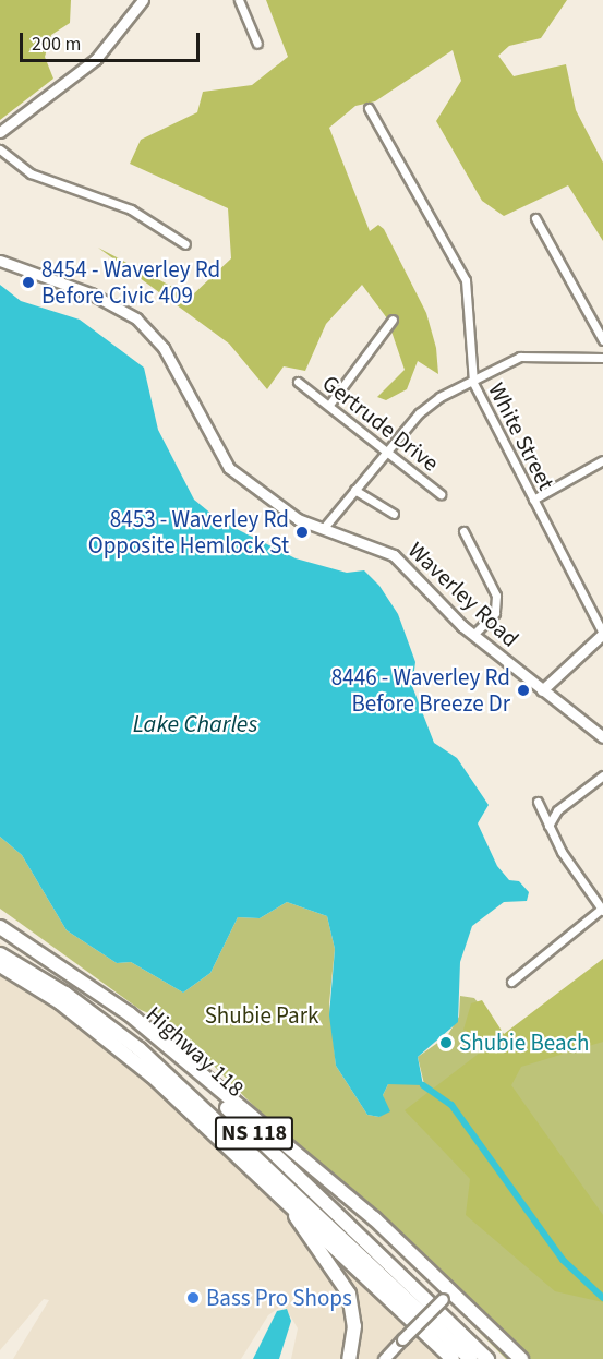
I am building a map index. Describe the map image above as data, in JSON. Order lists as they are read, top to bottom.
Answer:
{
  "streets": {
    "highway": ["Highway 118", "NS 118"],
    "main road": ["Waverley Road"],
    "street": ["Gertrude Drive", "White Street"]
  },
  "water": ["Lake Charles"],
  "parks": ["Shubie Park"],
  "places": [
    "8454 - Waverley Rd Before Civic 409",
    "8453 - Waverley Rd Opposite Hemlock St",
    "8446 - Waverley Rd Before Breeze Dr",
    "Shubie Beach",
    "Bass Pro Shops"
  ],
  "scale_bar": "200 m"
}
